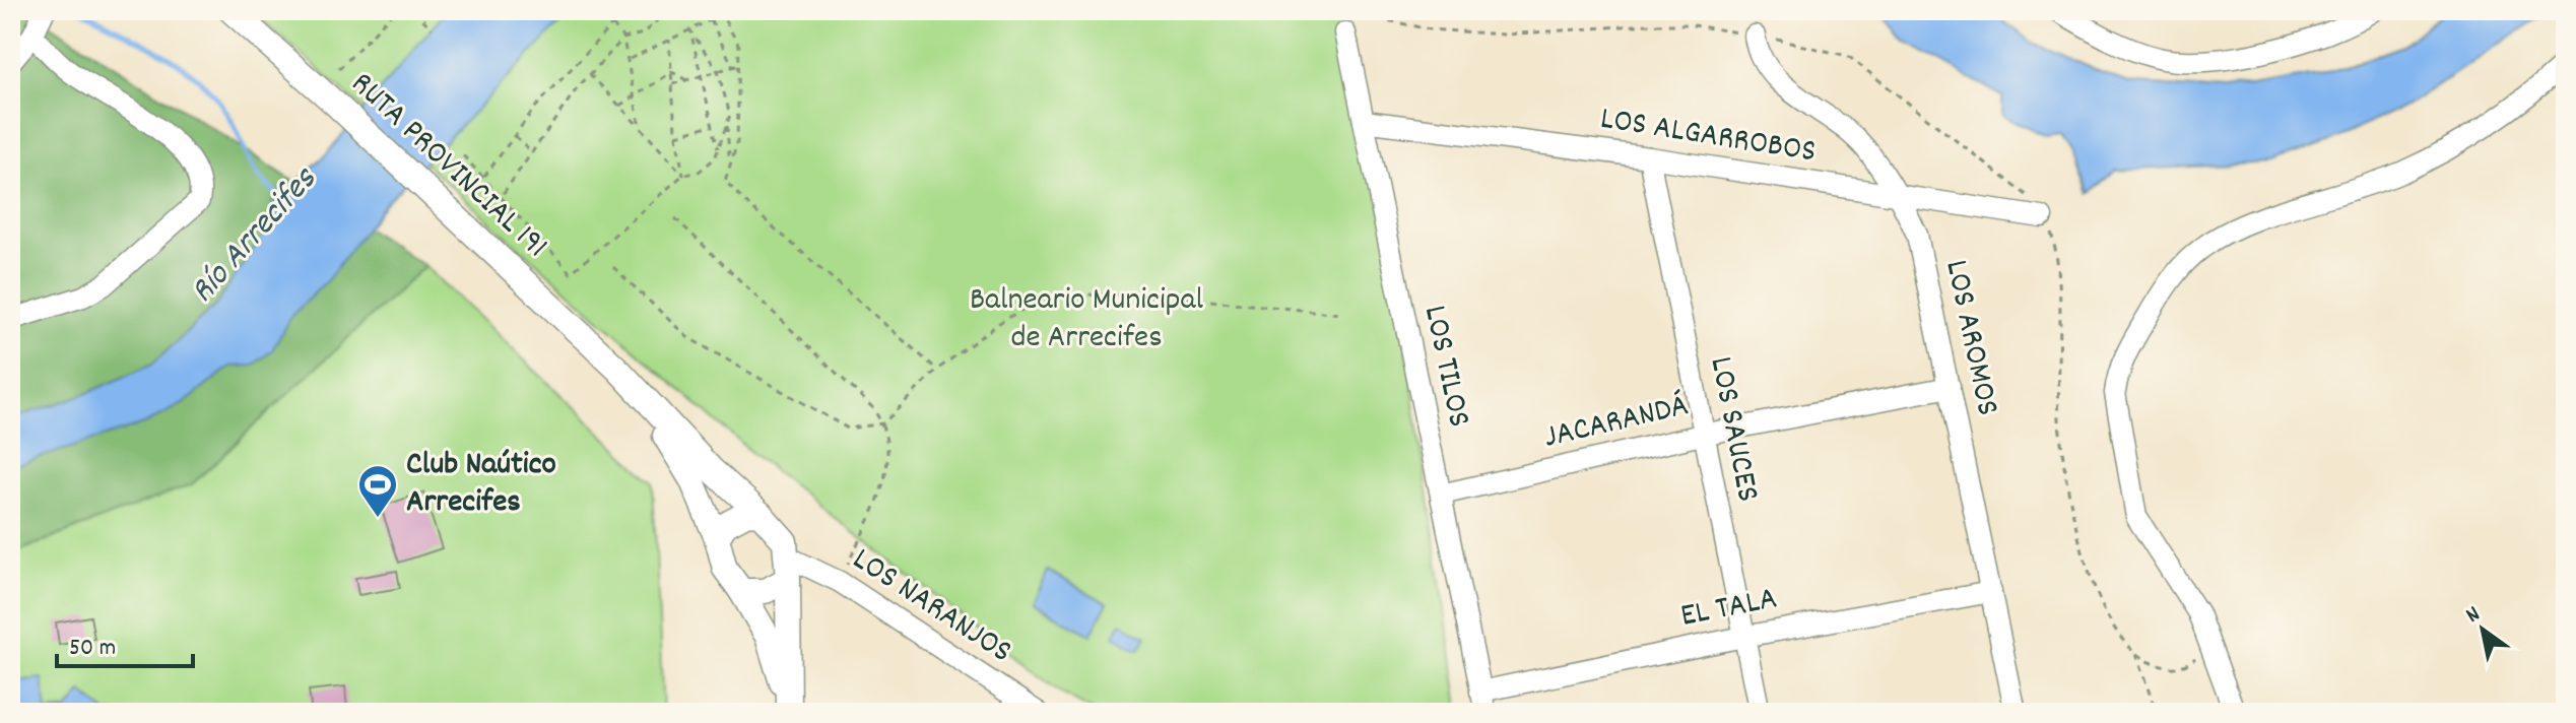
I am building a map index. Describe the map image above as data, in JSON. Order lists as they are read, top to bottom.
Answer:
{
  "streets": {
    "main road": ["RUTA PROVINCIAL 191"],
    "street": [
      "LOS ALGARROBOS",
      "LOS AROMOS",
      "LOS TILOS",
      "JACARANDÁ",
      "LOS SAUCES",
      "LOS NARANJOS",
      "EL TALA"
    ]
  },
  "crossings": [
    ["LOS ALGARROBOS", "LOS AROMOS"],
    ["LOS ALGARROBOS", "LOS TILOS"],
    ["LOS ALGARROBOS", "LOS SAUCES"],
    ["RUTA PROVINCIAL 191", "LOS NARANJOS"],
    ["LOS AROMOS", "JACARANDÁ"],
    ["LOS AROMOS", "EL TALA"],
    ["LOS TILOS", "JACARANDÁ"],
    ["LOS TILOS", "EL TALA"],
    ["JACARANDÁ", "LOS SAUCES"],
    ["LOS SAUCES", "EL TALA"]
  ],
  "water": ["Río Arrecifes"],
  "parks": ["Balneario Municipal de Arrecifes"],
  "places": {
    "sports": ["Club Naútico Arrecifes"]
  },
  "scale_bar": "50 m",
  "north": "top left"
}
